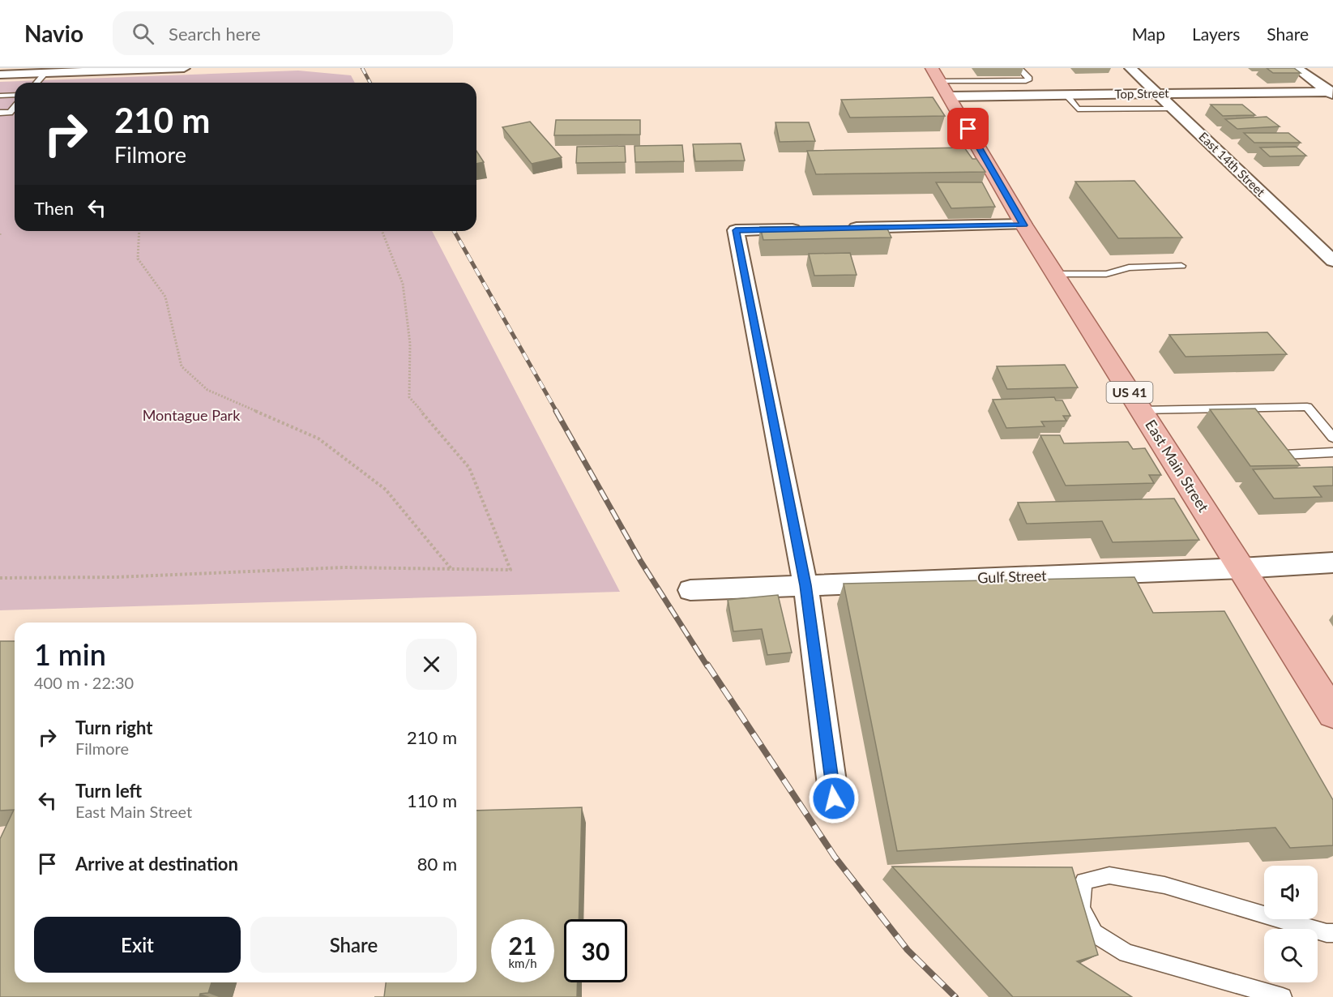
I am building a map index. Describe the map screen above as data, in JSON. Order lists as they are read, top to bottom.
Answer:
{
  "streets": {
    "main road": ["US 41", "East Main Street"],
    "street": ["Top Street", "East 14th Street", "Gulf Street"]
  },
  "crossings": [
    ["Top Street", "East 14th Street"],
    ["Top Street", "East Main Street"],
    ["East Main Street", "Gulf Street"]
  ],
  "parks": ["Montague Park"],
  "page": {
    "header": "Navio",
    "search": "Search here",
    "nav": ["Map", "Layers", "Share"],
    "turn": ["210 m", "Filmore"],
    "then": "Then",
    "heading": ["1 min", "400 m · 22:30"],
    "list": [
      {
        "name": "Turn right",
        "note": "Filmore",
        "value": "210 m"
      },
      {
        "name": "Turn left",
        "note": "East Main Street",
        "value": "110 m"
      },
      {
        "name": "Arrive at destination",
        "value": "80 m"
      }
    ],
    "buttons": ["Exit", "Share"],
    "speed": "21 km/h",
    "limit": "30"
  }
}
